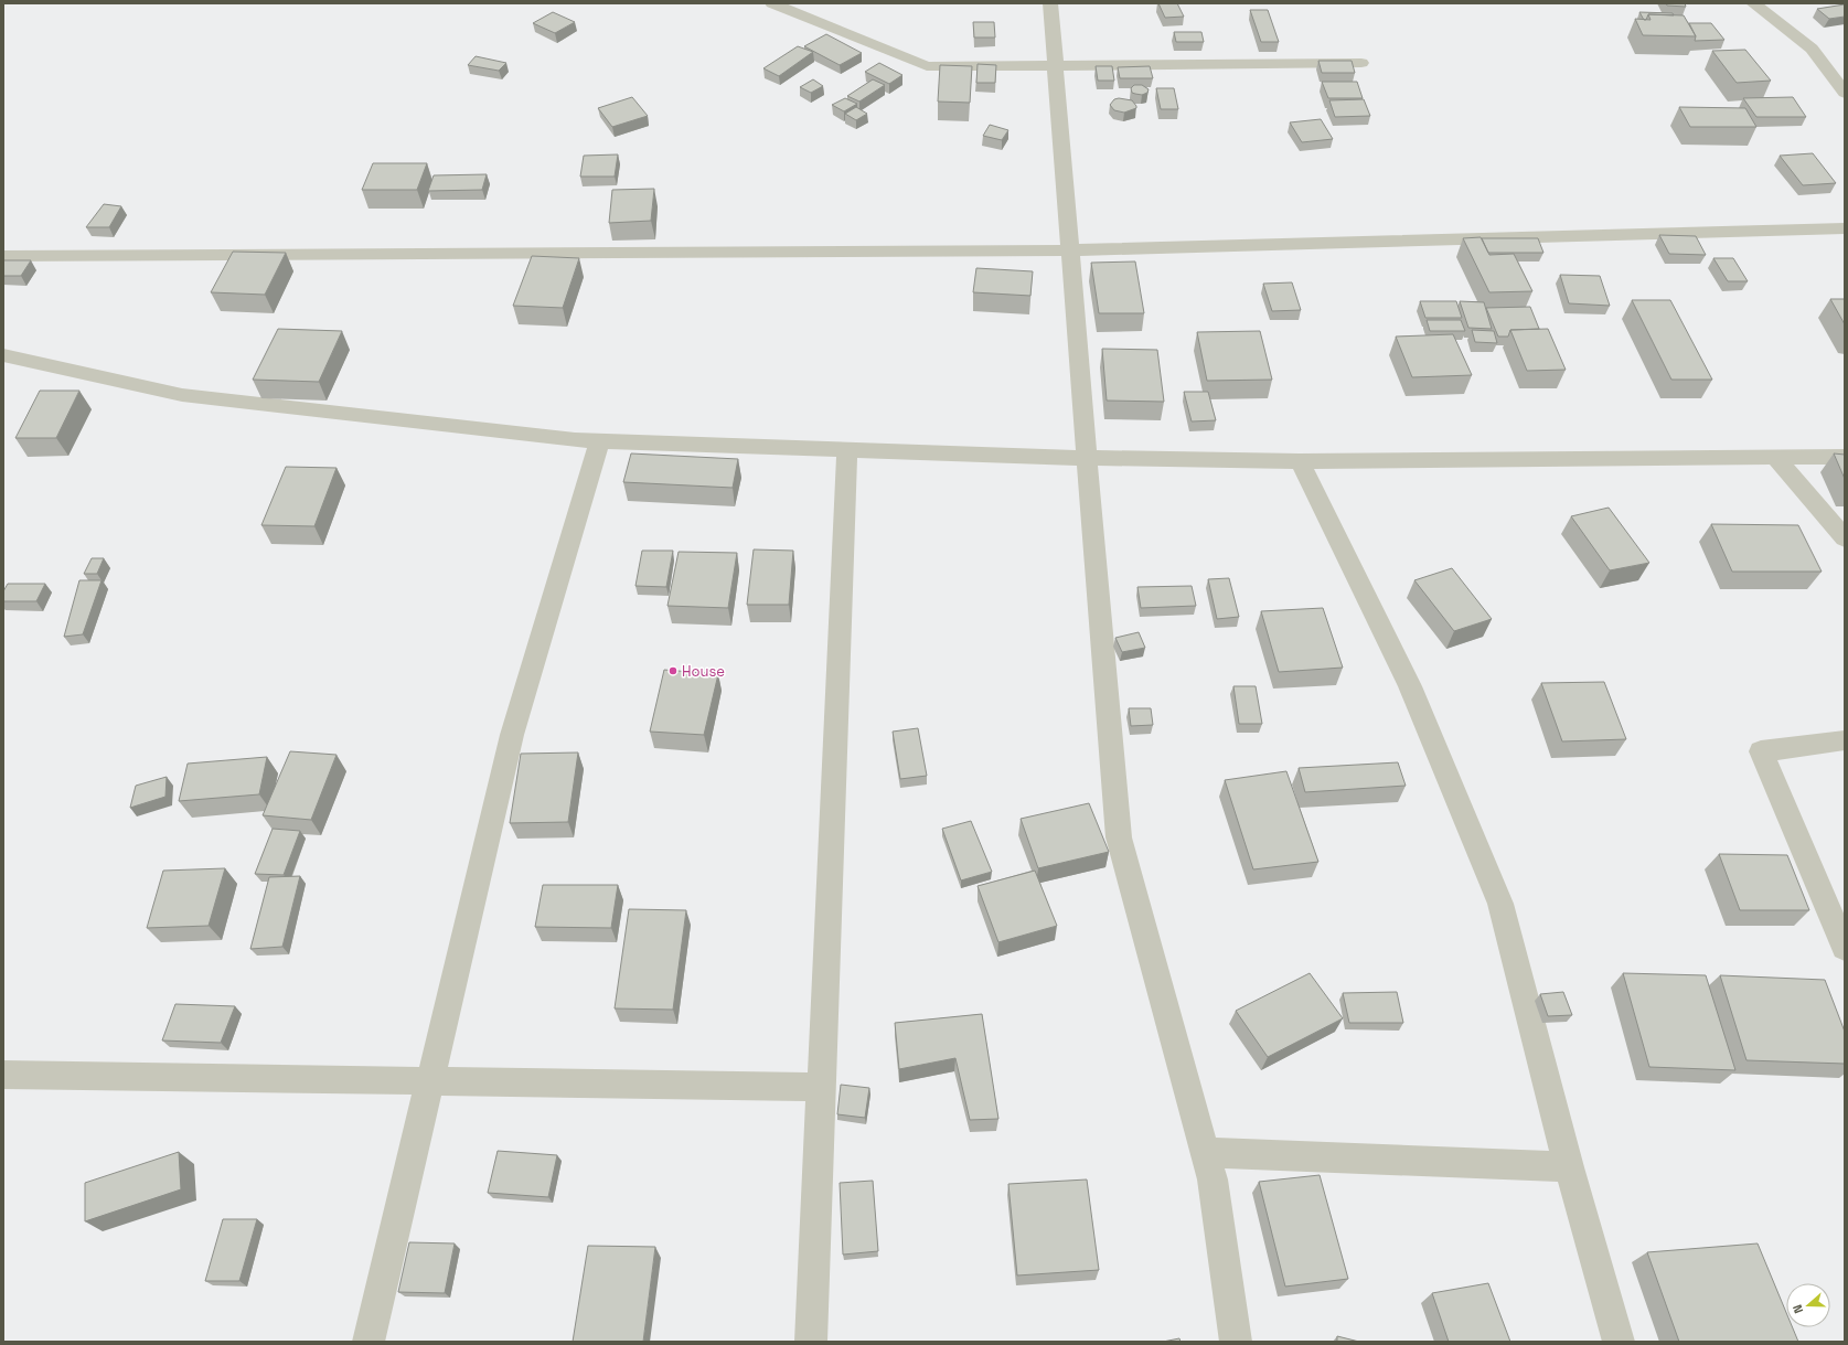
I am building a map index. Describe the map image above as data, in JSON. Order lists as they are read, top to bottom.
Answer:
{
  "places": ["House"],
  "north": "left"
}
